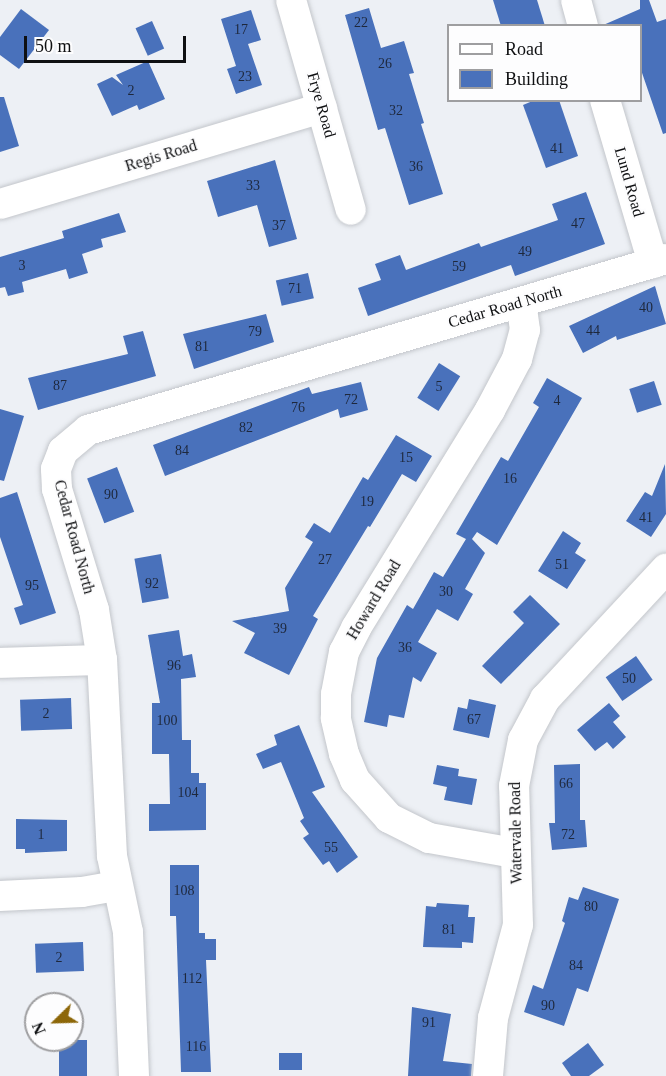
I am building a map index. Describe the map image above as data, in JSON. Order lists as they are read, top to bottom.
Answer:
{
  "streets": {
    "street": [
      "Frye Road",
      "Regis Road",
      "Lund Road",
      "Cedar Road North",
      "Howard Road",
      "Watervale Road"
    ]
  },
  "crossings": [
    ["Frye Road", "Regis Road"],
    ["Lund Road", "Cedar Road North"],
    ["Cedar Road North", "Howard Road"],
    ["Howard Road", "Watervale Road"]
  ],
  "house_numbers": [
    "22",
    "17",
    "26",
    "23",
    "2",
    "32",
    "41",
    "36",
    "33",
    "47",
    "37",
    "49",
    "3",
    "59",
    "71",
    "40",
    "44",
    "79",
    "81",
    "87",
    "5",
    "72",
    "4",
    "76",
    "82",
    "84",
    "15",
    "16",
    "90",
    "19",
    "41",
    "27",
    "51",
    "92",
    "95",
    "30",
    "39",
    "36",
    "96",
    "50",
    "2",
    "67",
    "100",
    "66",
    "104",
    "1",
    "72",
    "55",
    "108",
    "80",
    "81",
    "2",
    "84",
    "112",
    "90",
    "91",
    "116"
  ],
  "legend": ["Road", "Building"],
  "scale_bar": "50 m",
  "north": "bottom left"
}
